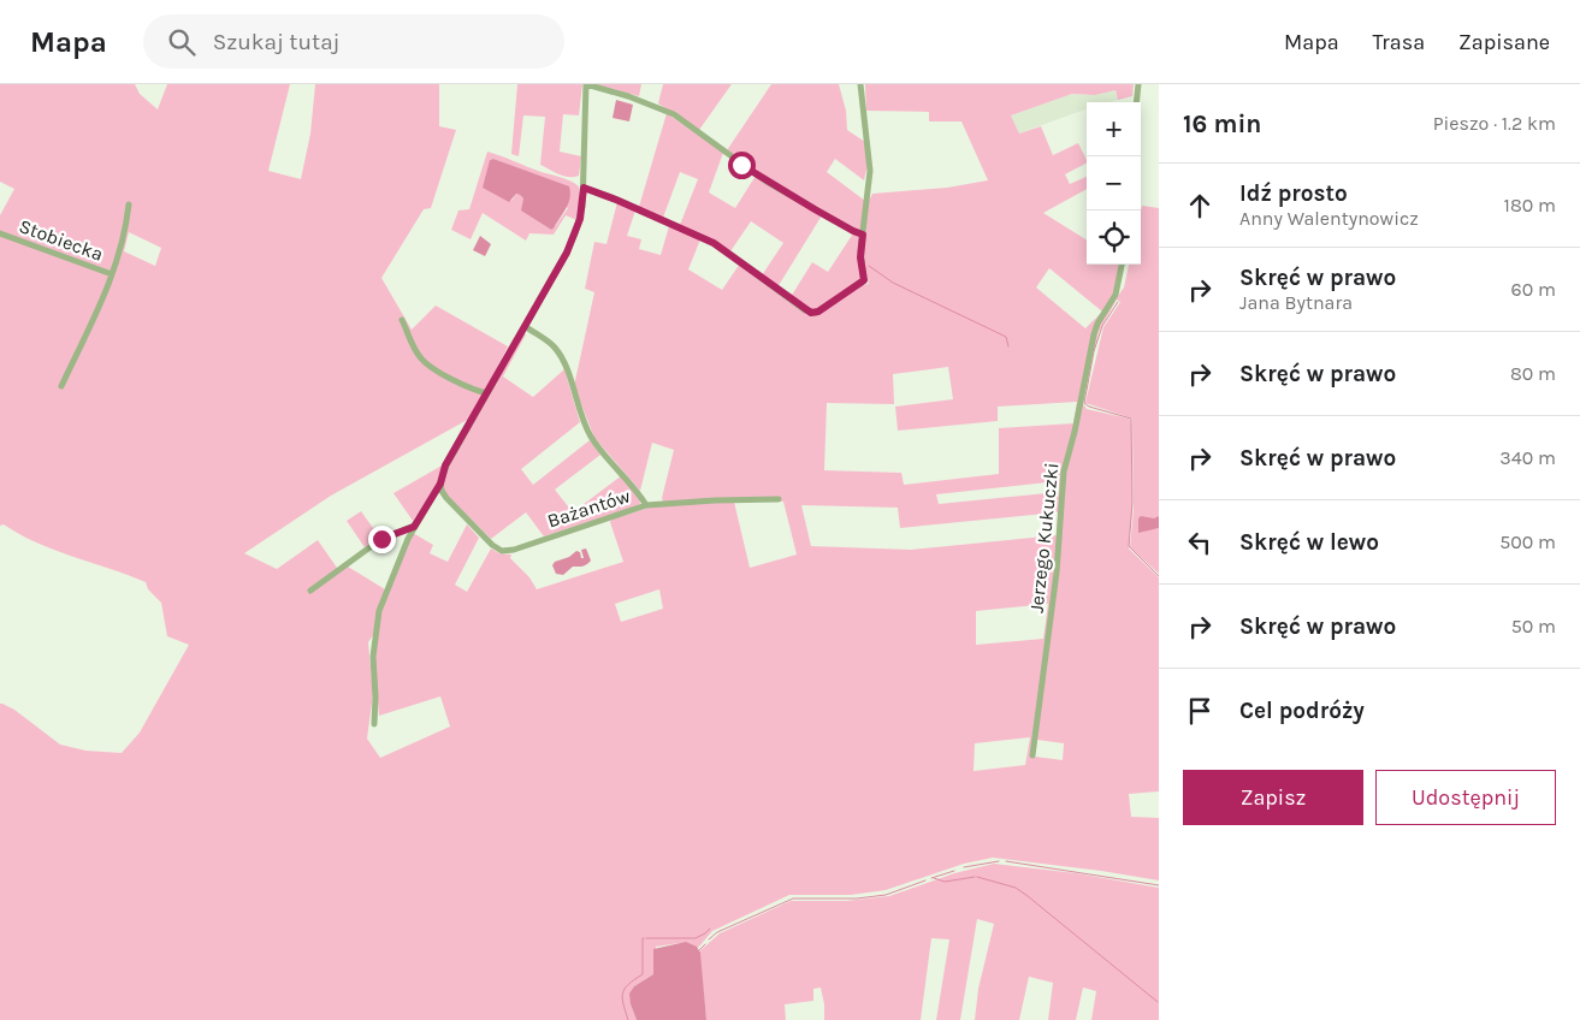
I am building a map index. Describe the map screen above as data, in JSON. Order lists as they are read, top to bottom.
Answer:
{
  "streets": {
    "street": ["Stobiecka", "Bażantów", "Jerzego Kukuczki"]
  },
  "page": {
    "header": "Mapa",
    "search": "Szukaj tutaj",
    "nav": ["Mapa", "Trasa", "Zapisane"],
    "heading": ["16 min", "Pieszo · 1.2 km"],
    "map_buttons": ["+", "−"],
    "list": [
      ["Idź prosto", "Anny Walentynowicz", "180 m"],
      ["Skręć w prawo", "Jana Bytnara", "60 m"],
      ["Skręć w prawo", "80 m"],
      ["Skręć w prawo", "340 m"],
      ["Skręć w lewo", "500 m"],
      ["Skręć w prawo", "50 m"],
      "Cel podróży"
    ],
    "buttons": ["Zapisz", "Udostępnij"]
  }
}
